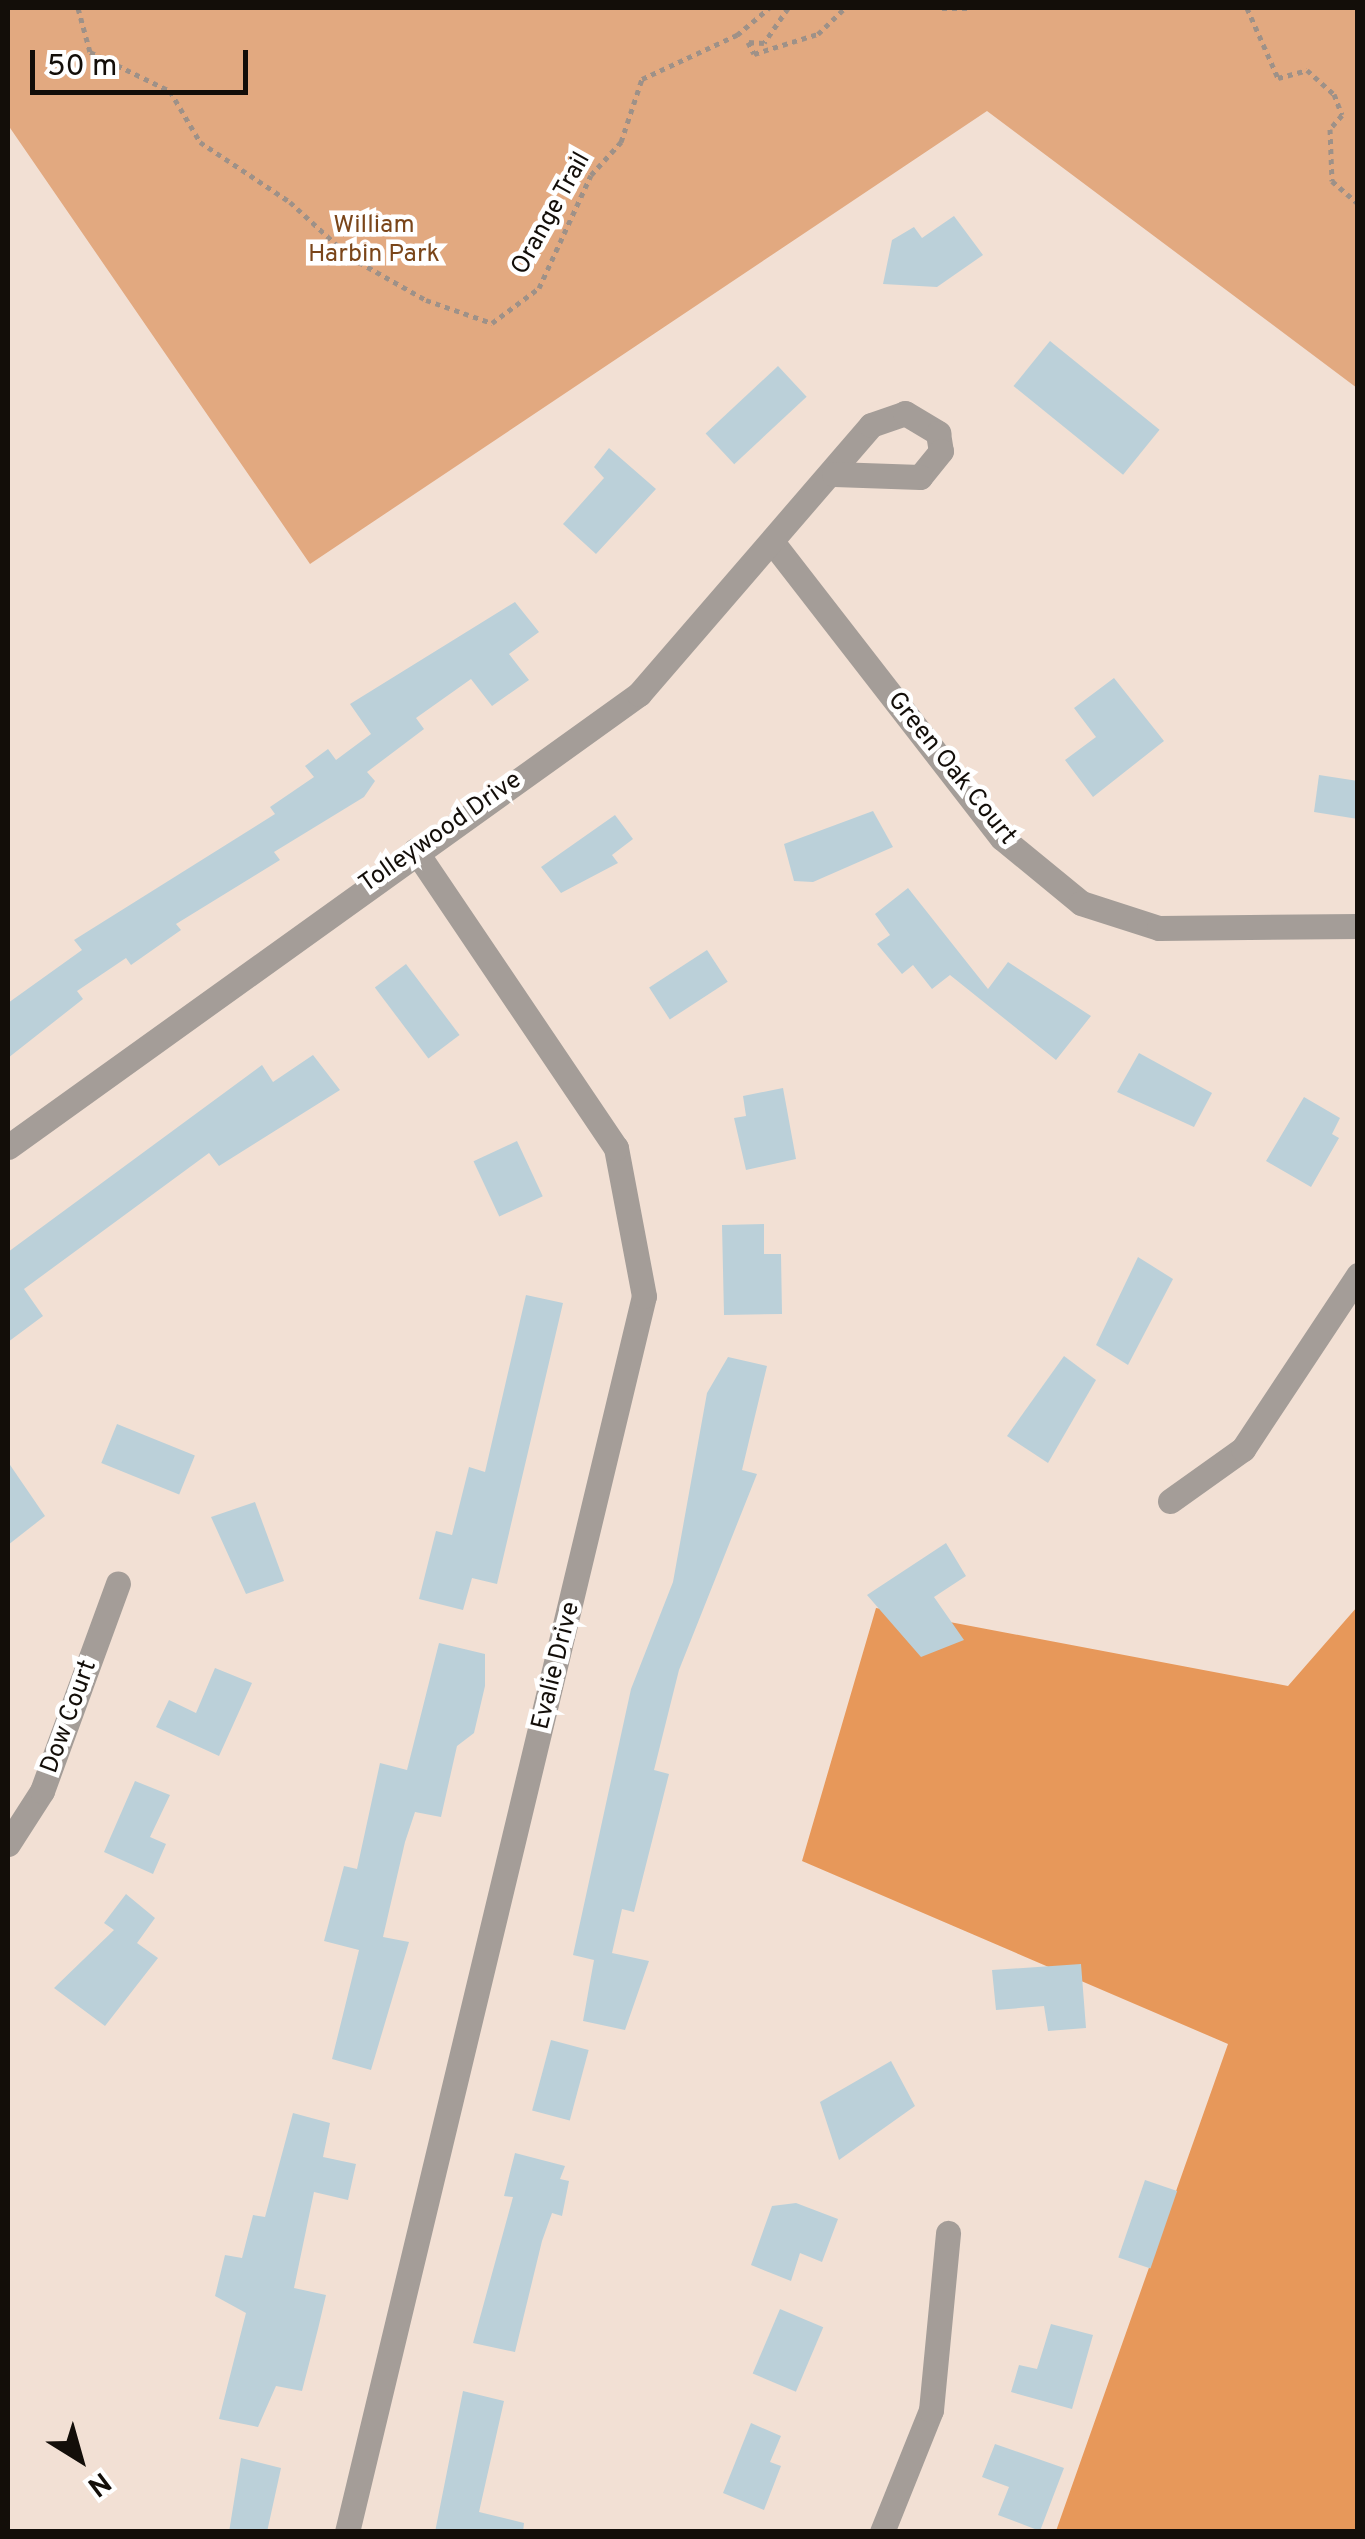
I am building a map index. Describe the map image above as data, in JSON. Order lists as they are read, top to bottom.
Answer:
{
  "streets": {
    "street": [
      "Green Oak Court",
      "Tolleywood Drive",
      "Evalie Drive",
      "Dow Court"
    ],
    "path": ["Orange Trail"]
  },
  "crossings": [
    ["Green Oak Court", "Tolleywood Drive"],
    ["Tolleywood Drive", "Evalie Drive"]
  ],
  "parks": ["William Harbin Park"],
  "scale_bar": "50 m",
  "north": "bottom right"
}
